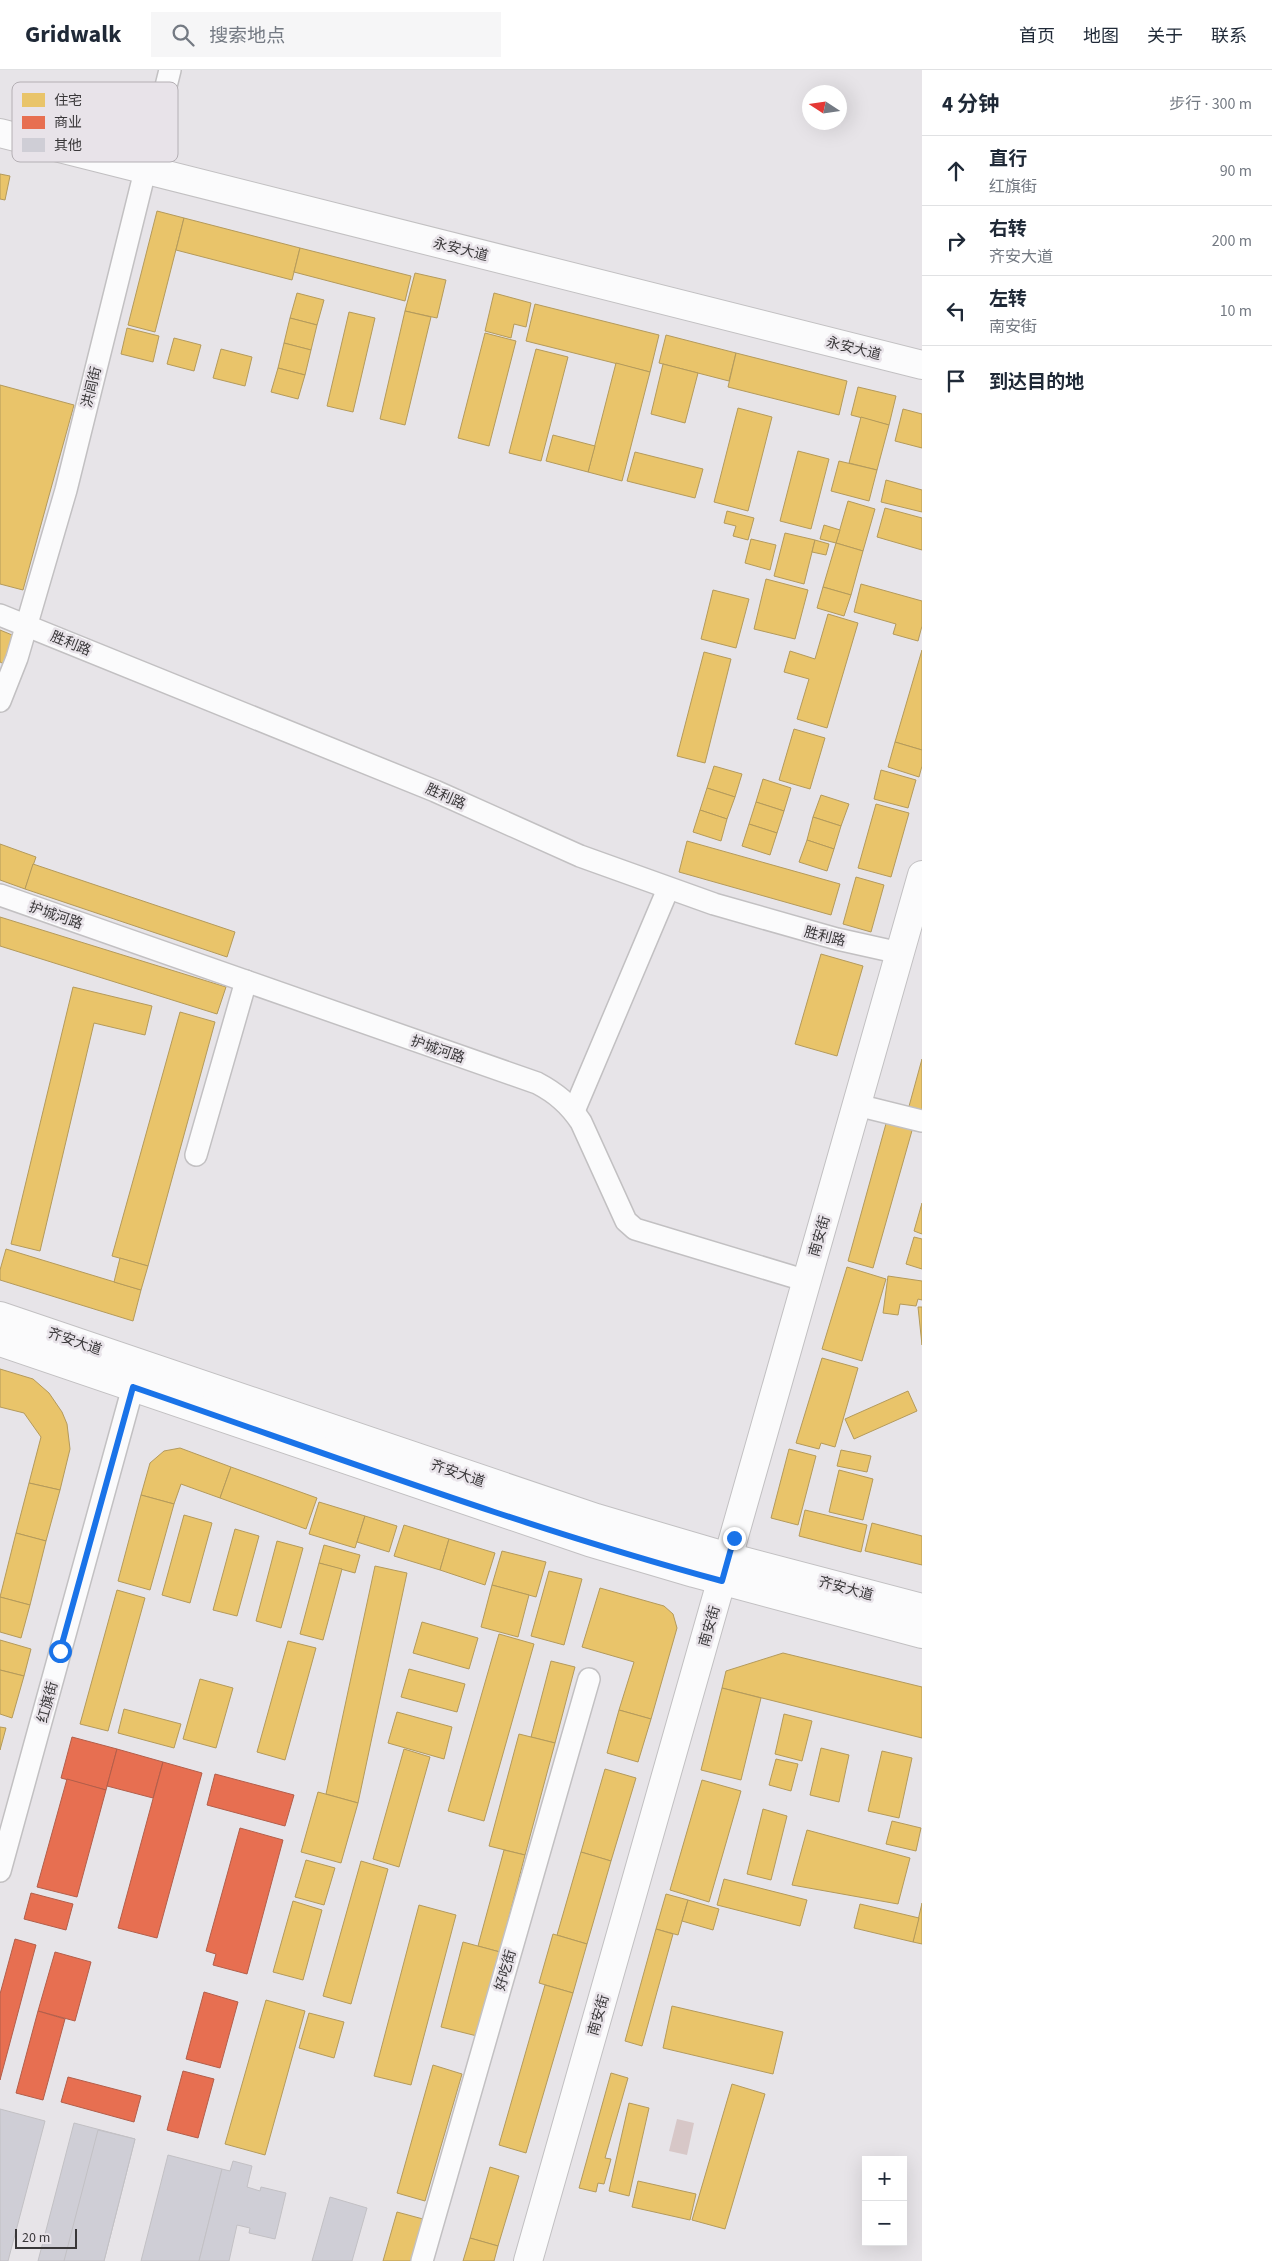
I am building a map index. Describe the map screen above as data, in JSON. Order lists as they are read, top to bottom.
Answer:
{
  "streets": {
    "main road": ["永安大道", "南安街", "齐安大道"],
    "street": [
      "洪闾街",
      "胜利路",
      "护城河路",
      "红旗街",
      "好吃街"
    ]
  },
  "crossings": [
    ["永安大道", "洪闾街"],
    ["洪闾街", "胜利路"],
    ["胜利路", "南安街"],
    ["护城河路", "南安街"],
    ["南安街", "齐安大道"],
    ["齐安大道", "红旗街"]
  ],
  "legend": ["住宅", "商业", "其他"],
  "scale_bar": "20 m",
  "north": "left",
  "page": {
    "header": "Gridwalk",
    "search": "搜索地点",
    "nav": [
      "首页",
      "地图",
      "关于",
      "联系"
    ],
    "heading": ["4 分钟", "步行 · 300 m"],
    "list": [
      ["直行", "红旗街", "90 m"],
      ["右转", "齐安大道", "200 m"],
      ["左转", "南安街", "10 m"],
      "到达目的地"
    ],
    "map_buttons": ["+", "−"],
    "scale": "20 m"
  }
}
